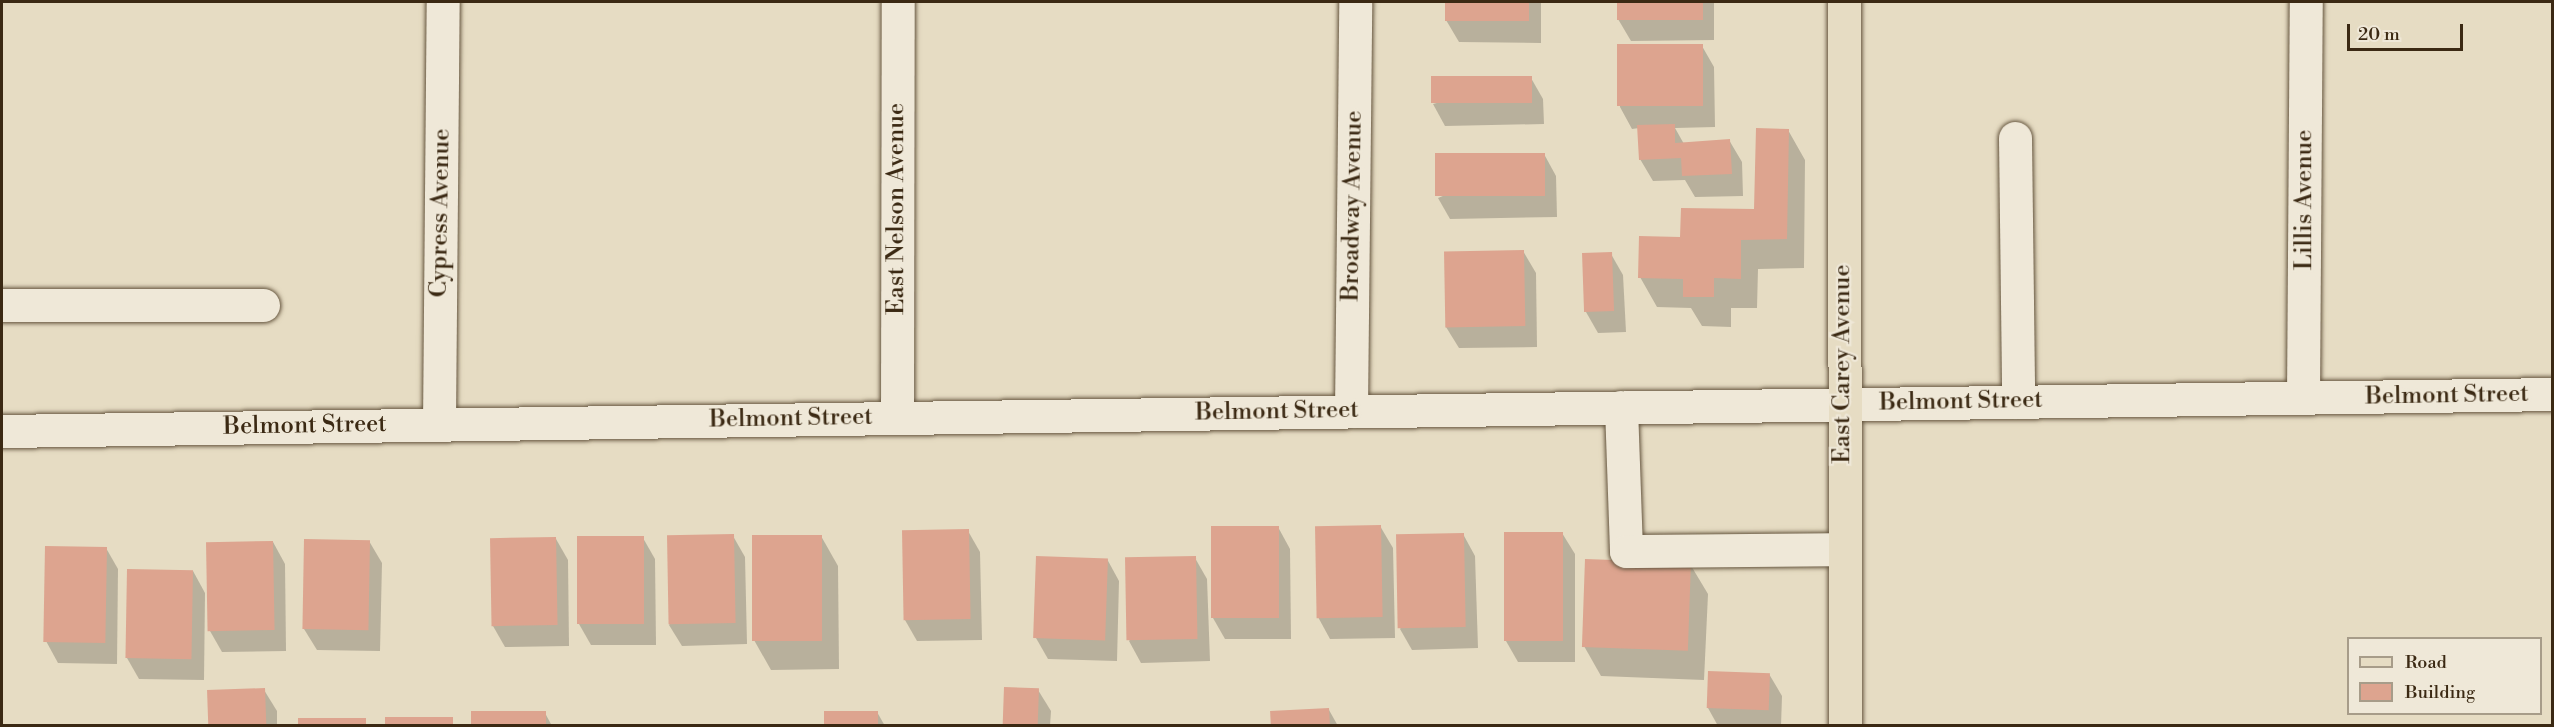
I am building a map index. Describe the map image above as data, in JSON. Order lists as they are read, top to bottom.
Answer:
{
  "streets": {
    "main road": ["East Carey Avenue"],
    "street": [
      "Lillis Avenue",
      "Broadway Avenue",
      "East Nelson Avenue",
      "Cypress Avenue",
      "Belmont Street"
    ]
  },
  "crossings": [
    ["Lillis Avenue", "Belmont Street"],
    ["Broadway Avenue", "Belmont Street"],
    ["East Nelson Avenue", "Belmont Street"],
    ["Cypress Avenue", "Belmont Street"],
    ["East Carey Avenue", "Belmont Street"]
  ],
  "legend": ["Road", "Building"],
  "scale_bar": "20 m"
}
